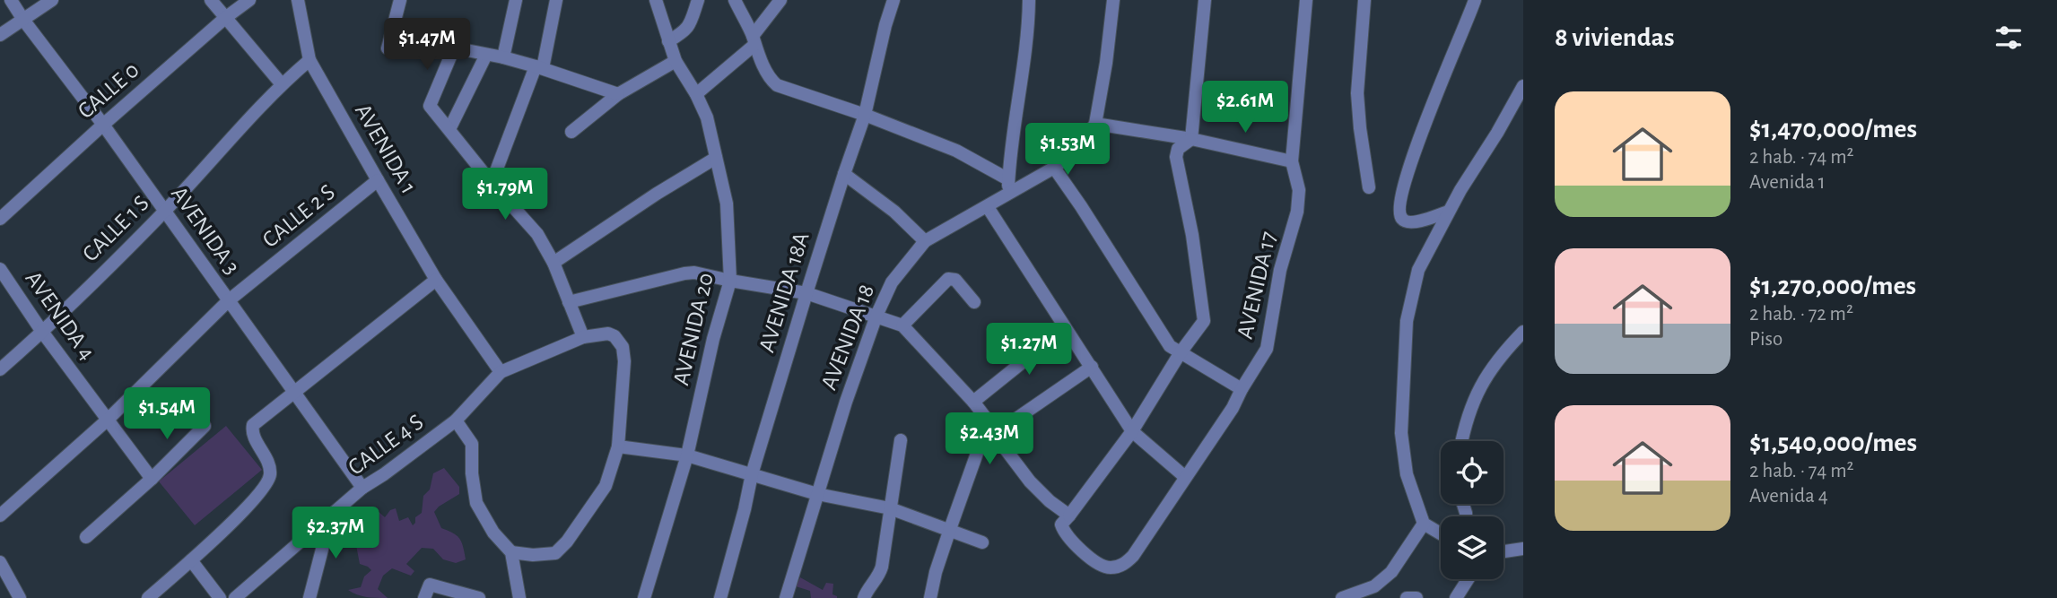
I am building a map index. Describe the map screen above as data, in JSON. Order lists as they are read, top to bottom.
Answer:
{
  "streets": {
    "street": [
      "CALLE 0",
      "AVENIDA 1",
      "CALLE 2 S",
      "CALLE 1 S",
      "AVENIDA 3",
      "AVENIDA 17",
      "AVENIDA 18A",
      "AVENIDA 4",
      "AVENIDA 20",
      "AVENIDA 18",
      "CALLE 4 S"
    ]
  },
  "crossings": [
    ["CALLE 0", "AVENIDA 3"],
    ["AVENIDA 1", "CALLE 2 S"],
    ["AVENIDA 1", "CALLE 1 S"],
    ["AVENIDA 1", "CALLE 4 S"],
    ["CALLE 2 S", "AVENIDA 3"],
    ["CALLE 2 S", "AVENIDA 4"],
    ["CALLE 1 S", "AVENIDA 3"],
    ["CALLE 1 S", "AVENIDA 4"],
    ["AVENIDA 3", "CALLE 4 S"]
  ],
  "page": {
    "heading": "8 viviendas",
    "price": [
      "$1.47M",
      "$2.61M",
      "$1.53M",
      "$1.79M",
      "$1.27M",
      "$1.54M",
      "$2.43M",
      "$2.37M"
    ],
    "list": [
      {
        "name": "$1,470,000/mes",
        "note": "2 hab. · 74 m² · Avenida 1"
      },
      {
        "name": "$1,270,000/mes",
        "note": "2 hab. · 72 m² · Piso"
      },
      {
        "name": "$1,540,000/mes",
        "note": "2 hab. · 74 m² · Avenida 4"
      }
    ]
  }
}
